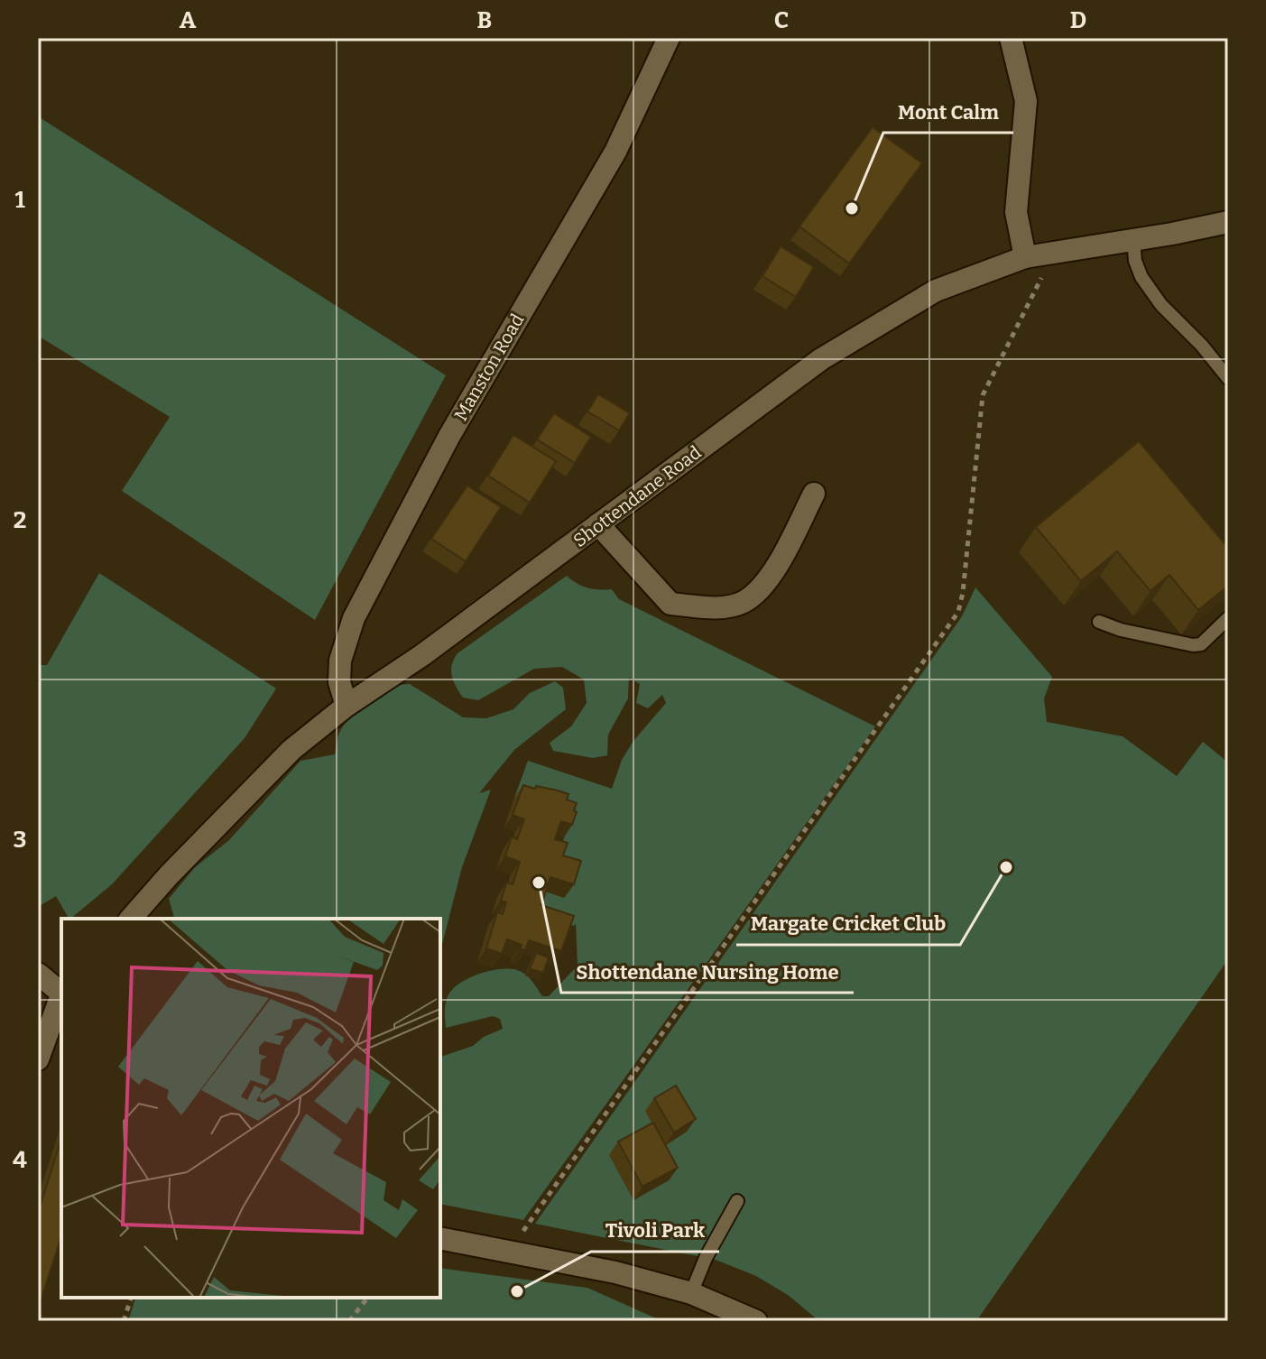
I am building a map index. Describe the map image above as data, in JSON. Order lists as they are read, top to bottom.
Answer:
{
  "streets": {
    "street": ["Manston Road", "Shottendane Road"]
  },
  "crossings": [
    ["Manston Road", "Shottendane Road"]
  ],
  "places": [
    "Mont Calm",
    "Margate Cricket Club",
    "Shottendane Nursing Home",
    "Tivoli Park"
  ],
  "grid": {
    "columns": [
      "A",
      "B",
      "C",
      "D"
    ],
    "rows": [
      "1",
      "2",
      "3",
      "4"
    ]
  }
}
